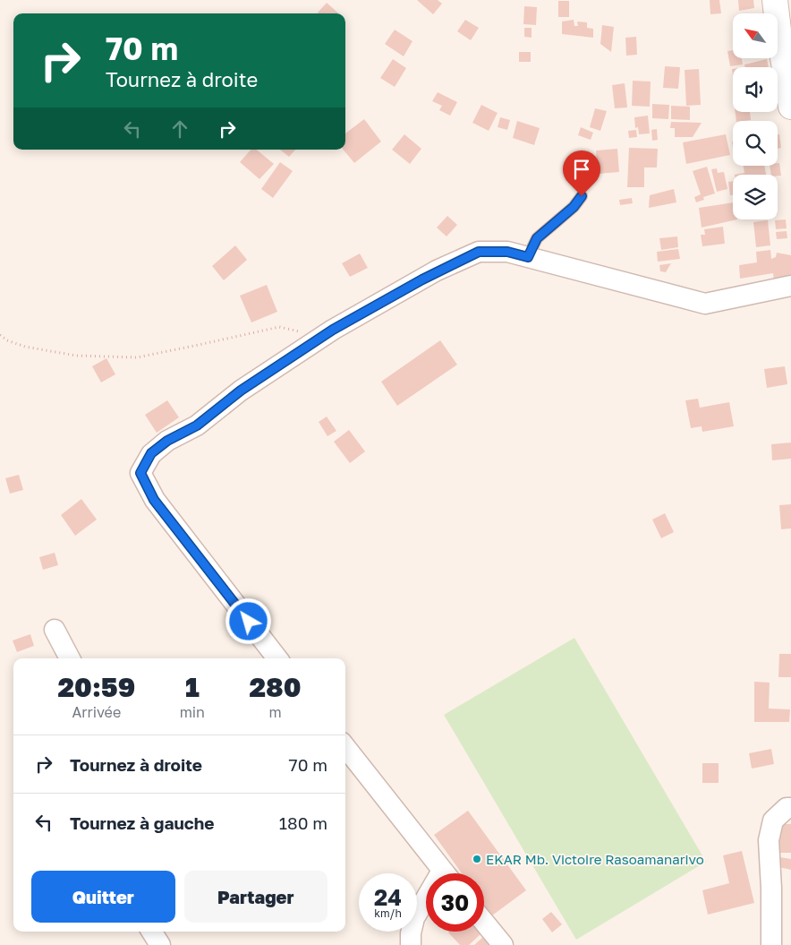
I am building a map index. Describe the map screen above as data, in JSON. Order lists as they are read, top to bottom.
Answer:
{
  "places": ["EKAR Mb. Victoire Rasoamanarivo"],
  "north": "top left",
  "page": {
    "turn": ["70 m", "Tournez à droite"],
    "eta": [
      "20:59",
      "Arrivée",
      "1",
      "min",
      "280",
      "m"
    ],
    "list": [
      {
        "name": "Tournez à droite",
        "value": "70 m"
      },
      {
        "name": "Tournez à gauche",
        "value": "180 m"
      }
    ],
    "buttons": ["Quitter", "Partager"],
    "speed": "24 km/h",
    "limit": "30"
  }
}
